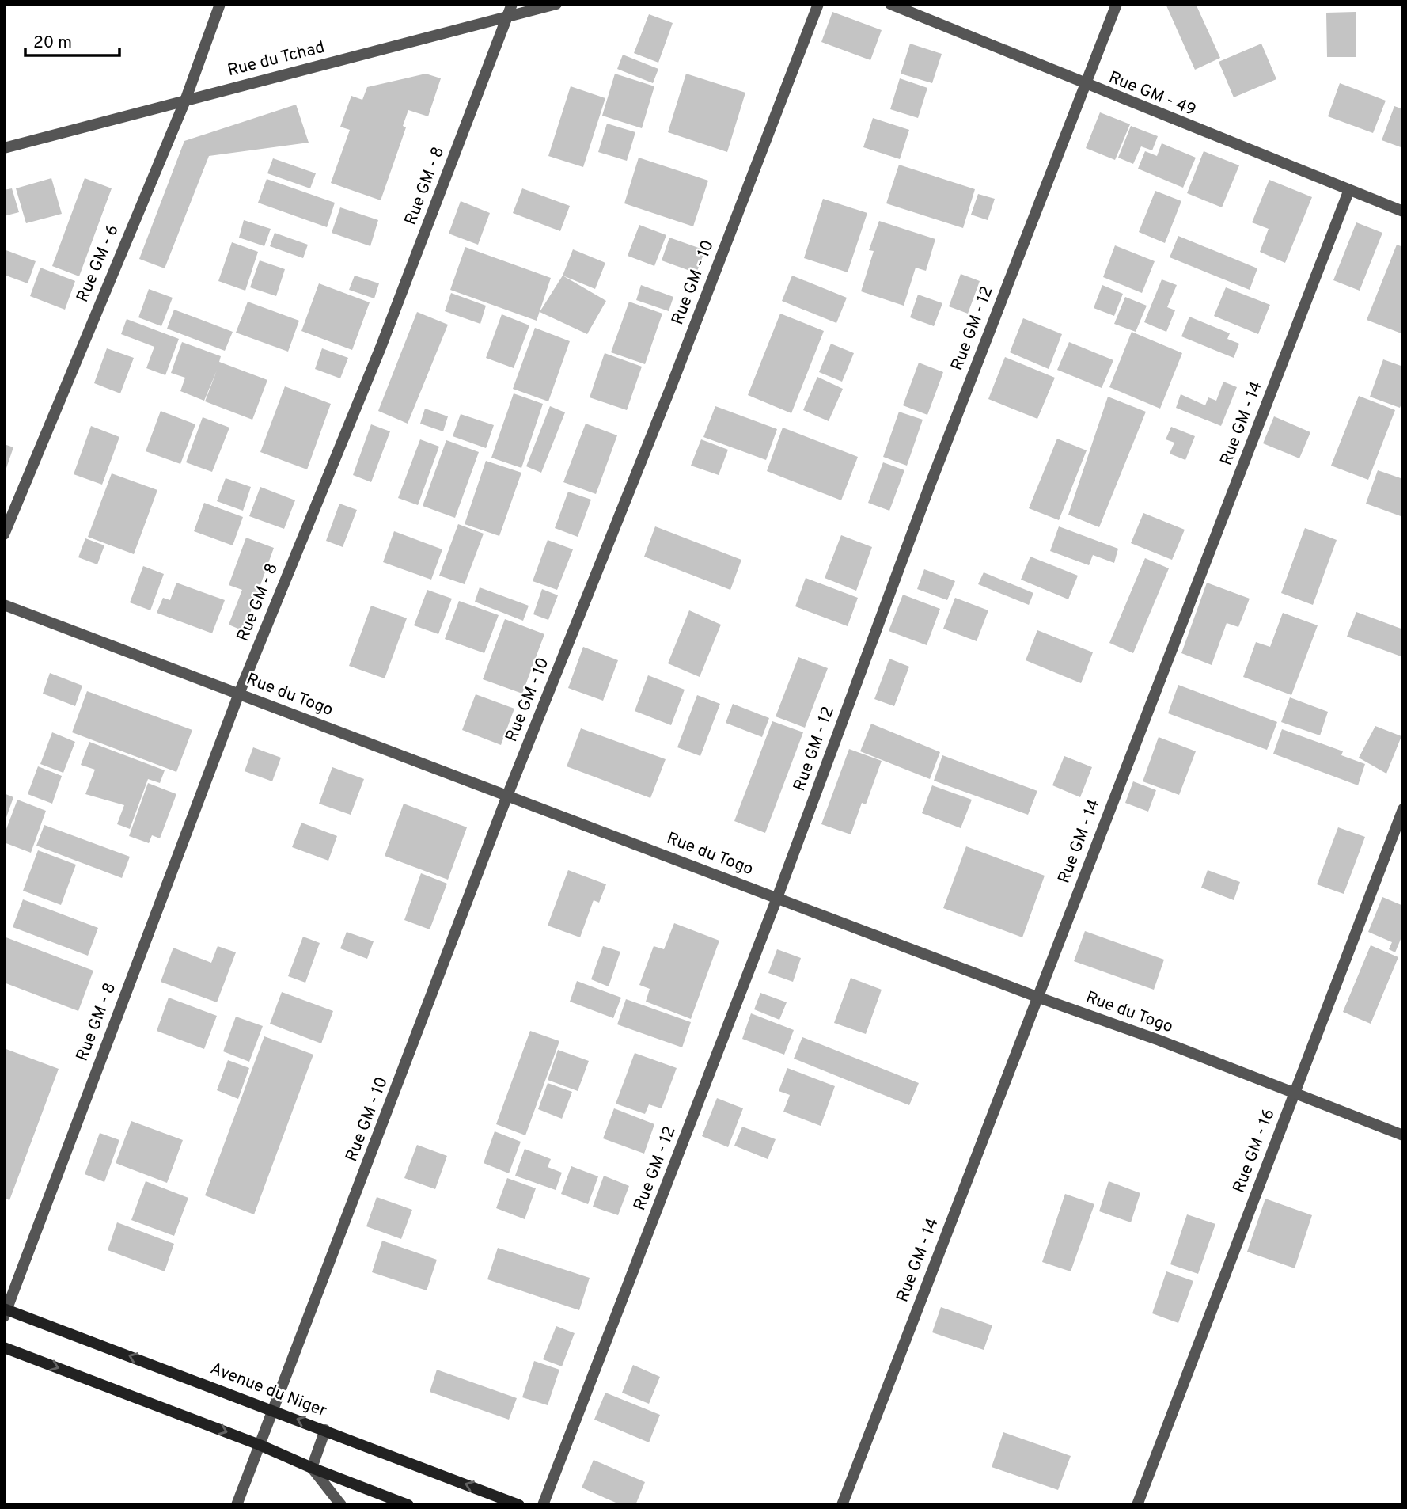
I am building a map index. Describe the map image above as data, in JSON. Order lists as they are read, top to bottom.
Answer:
{
  "streets": {
    "main road": ["Avenue du Niger"],
    "street": [
      "Rue du Tchad",
      "Rue GM - 49",
      "Rue GM - 8",
      "Rue GM - 6",
      "Rue GM - 10",
      "Rue GM - 12",
      "Rue GM - 14",
      "Rue du Togo",
      "Rue GM - 16"
    ]
  },
  "crossings": [
    ["Rue du Tchad", "Rue GM - 8"],
    ["Rue du Tchad", "Rue GM - 6"],
    ["Rue GM - 49", "Rue GM - 12"],
    ["Rue GM - 49", "Rue GM - 14"],
    ["Rue GM - 8", "Rue du Togo"],
    ["Rue GM - 8", "Avenue du Niger"],
    ["Rue GM - 10", "Rue du Togo"],
    ["Rue GM - 10", "Avenue du Niger"],
    ["Rue GM - 12", "Rue du Togo"],
    ["Rue GM - 14", "Rue du Togo"],
    ["Rue du Togo", "Rue GM - 16"]
  ],
  "scale_bar": "20 m"
}
